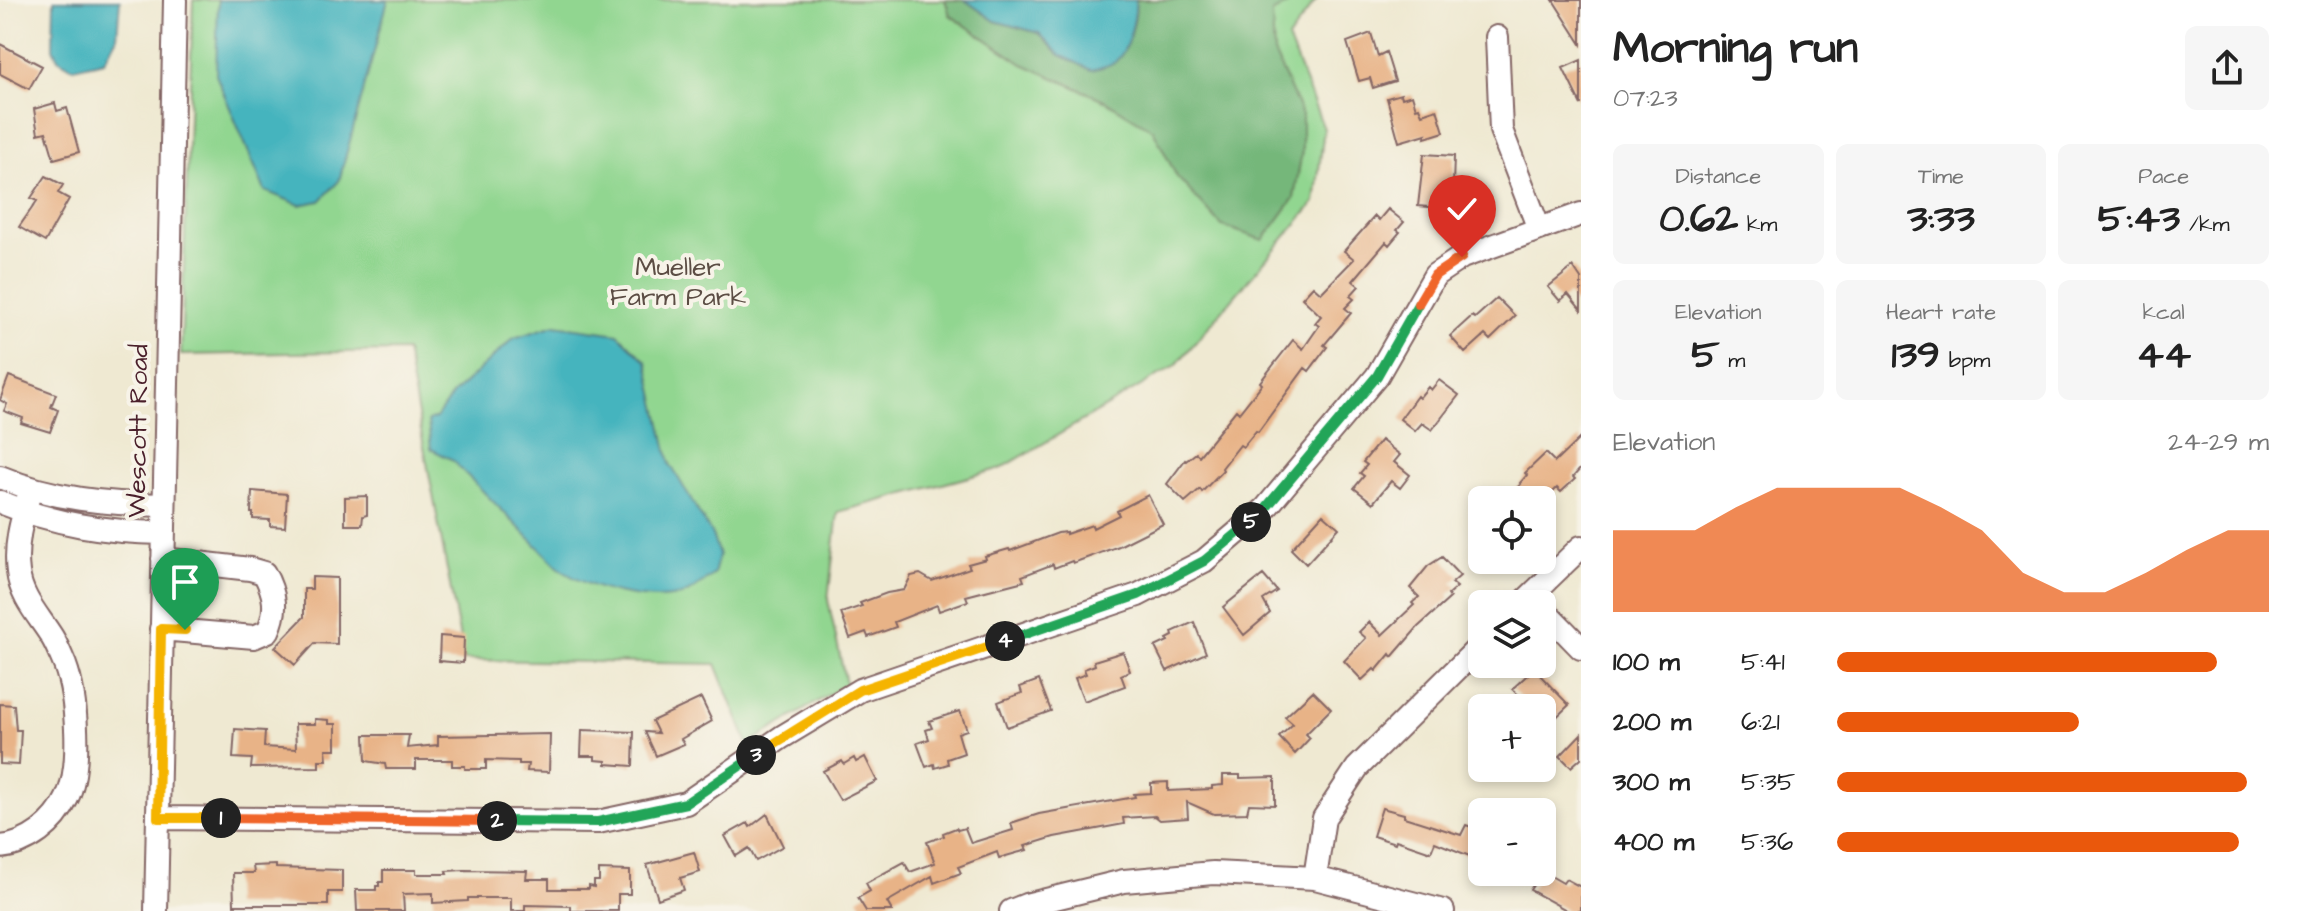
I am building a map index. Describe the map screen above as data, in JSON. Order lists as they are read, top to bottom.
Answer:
{
  "streets": {
    "street": ["Wescott Road"]
  },
  "parks": ["Mueller Farm Park"],
  "page": {
    "heading": ["Morning run", "07:23"],
    "stats": [
      ["Distance", "0.62 km"],
      ["Time", "3:33"],
      ["Pace", "5:43 /km"],
      ["Elevation", "5 m"],
      ["Heart rate", "139 bpm"],
      ["kcal", "44"]
    ],
    "chart": ["Elevation", "24–29 m"],
    "map_buttons": ["+", "−"],
    "pins": [
      "5",
      "4",
      "3",
      "1",
      "2"
    ],
    "list": [
      {
        "name": "100 m",
        "note": "5:41"
      },
      {
        "name": "200 m",
        "note": "6:21"
      },
      {
        "name": "300 m",
        "note": "5:35"
      },
      {
        "name": "400 m",
        "note": "5:36"
      }
    ]
  }
}
